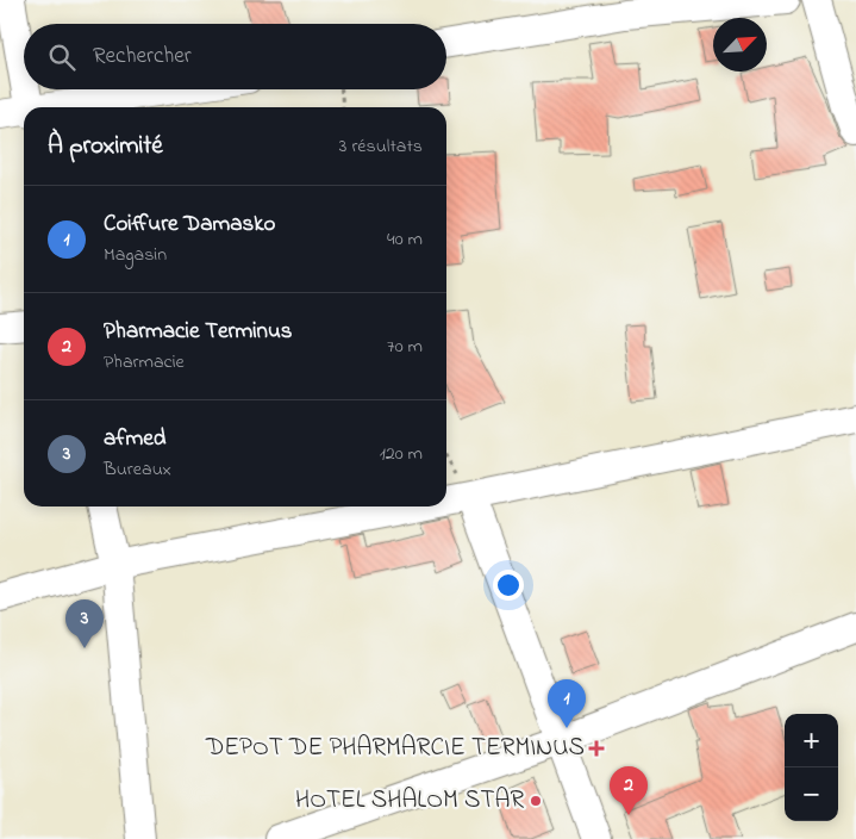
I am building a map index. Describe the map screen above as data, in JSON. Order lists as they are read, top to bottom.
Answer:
{
  "places": {
    "health": ["DEPOT DE PHARMARCIE TERMINUS"],
    "other": ["HOTEL SHALOM STAR"]
  },
  "north": "top right",
  "page": {
    "search": "Rechercher",
    "heading": ["À proximité", "3 résultats"],
    "list": [
      {
        "mark": "1",
        "name": "Coiffure Damasko",
        "note": "Magasin",
        "value": "40 m"
      },
      {
        "mark": "2",
        "name": "Pharmacie Terminus",
        "note": "Pharmacie",
        "value": "70 m"
      },
      {
        "mark": "3",
        "name": "afmed",
        "note": "Bureaux",
        "value": "120 m"
      }
    ],
    "pins": ["3", "1", "2"],
    "map_buttons": ["+", "−"]
  }
}
